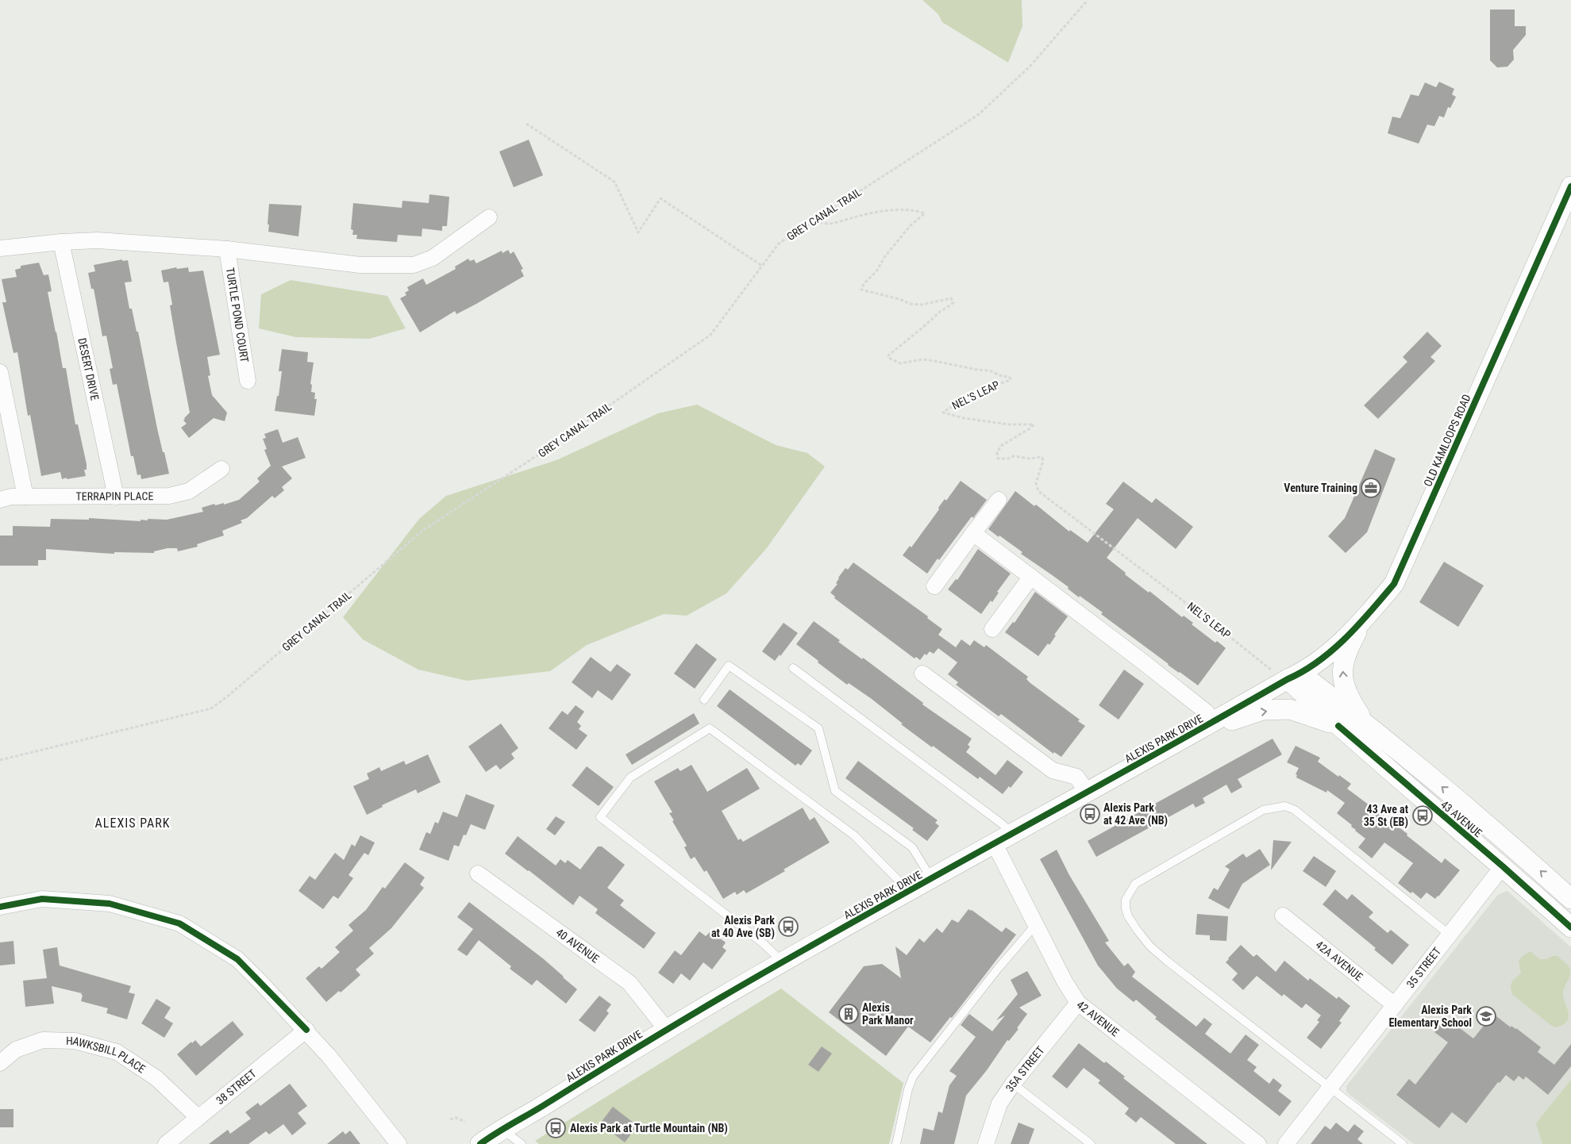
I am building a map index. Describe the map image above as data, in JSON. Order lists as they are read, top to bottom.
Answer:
{
  "streets": {
    "street": [
      "TURTLE POND COURT",
      "DESERT DRIVE",
      "OLD KAMLOOPS ROAD",
      "TERRAPIN PLACE",
      "ALEXIS PARK DRIVE",
      "43 AVENUE",
      "40 AVENUE",
      "42A AVENUE",
      "35 STREET",
      "42 AVENUE",
      "HAWKSBILL PLACE",
      "35A STREET",
      "38 STREET"
    ],
    "path": ["GREY CANAL TRAIL", "NEL'S LEAP"]
  },
  "crossings": [
    ["GREY CANAL TRAIL", "NEL'S LEAP"],
    ["DESERT DRIVE", "TERRAPIN PLACE"],
    ["NEL'S LEAP", "OLD KAMLOOPS ROAD"],
    ["NEL'S LEAP", "ALEXIS PARK DRIVE"],
    ["NEL'S LEAP", "43 AVENUE"],
    ["OLD KAMLOOPS ROAD", "ALEXIS PARK DRIVE"],
    ["OLD KAMLOOPS ROAD", "43 AVENUE"],
    ["ALEXIS PARK DRIVE", "43 AVENUE"],
    ["ALEXIS PARK DRIVE", "40 AVENUE"],
    ["ALEXIS PARK DRIVE", "42 AVENUE"],
    ["43 AVENUE", "35 STREET"],
    ["42A AVENUE", "35 STREET"],
    ["42 AVENUE", "35A STREET"],
    ["HAWKSBILL PLACE", "38 STREET"]
  ],
  "districts": ["ALEXIS PARK"],
  "places": {
    "office": ["Venture Training"],
    "bus stop": [
      "Alexis Park at 42 Ave (NB)",
      "43 Ave at 35 St (EB)",
      "Alexis Park at 40 Ave (SB)",
      "Alexis Park at Turtle Mountain (NB)"
    ],
    "building": ["Alexis Park Manor"],
    "school or university": ["Alexis Park Elementary School"]
  }
}
